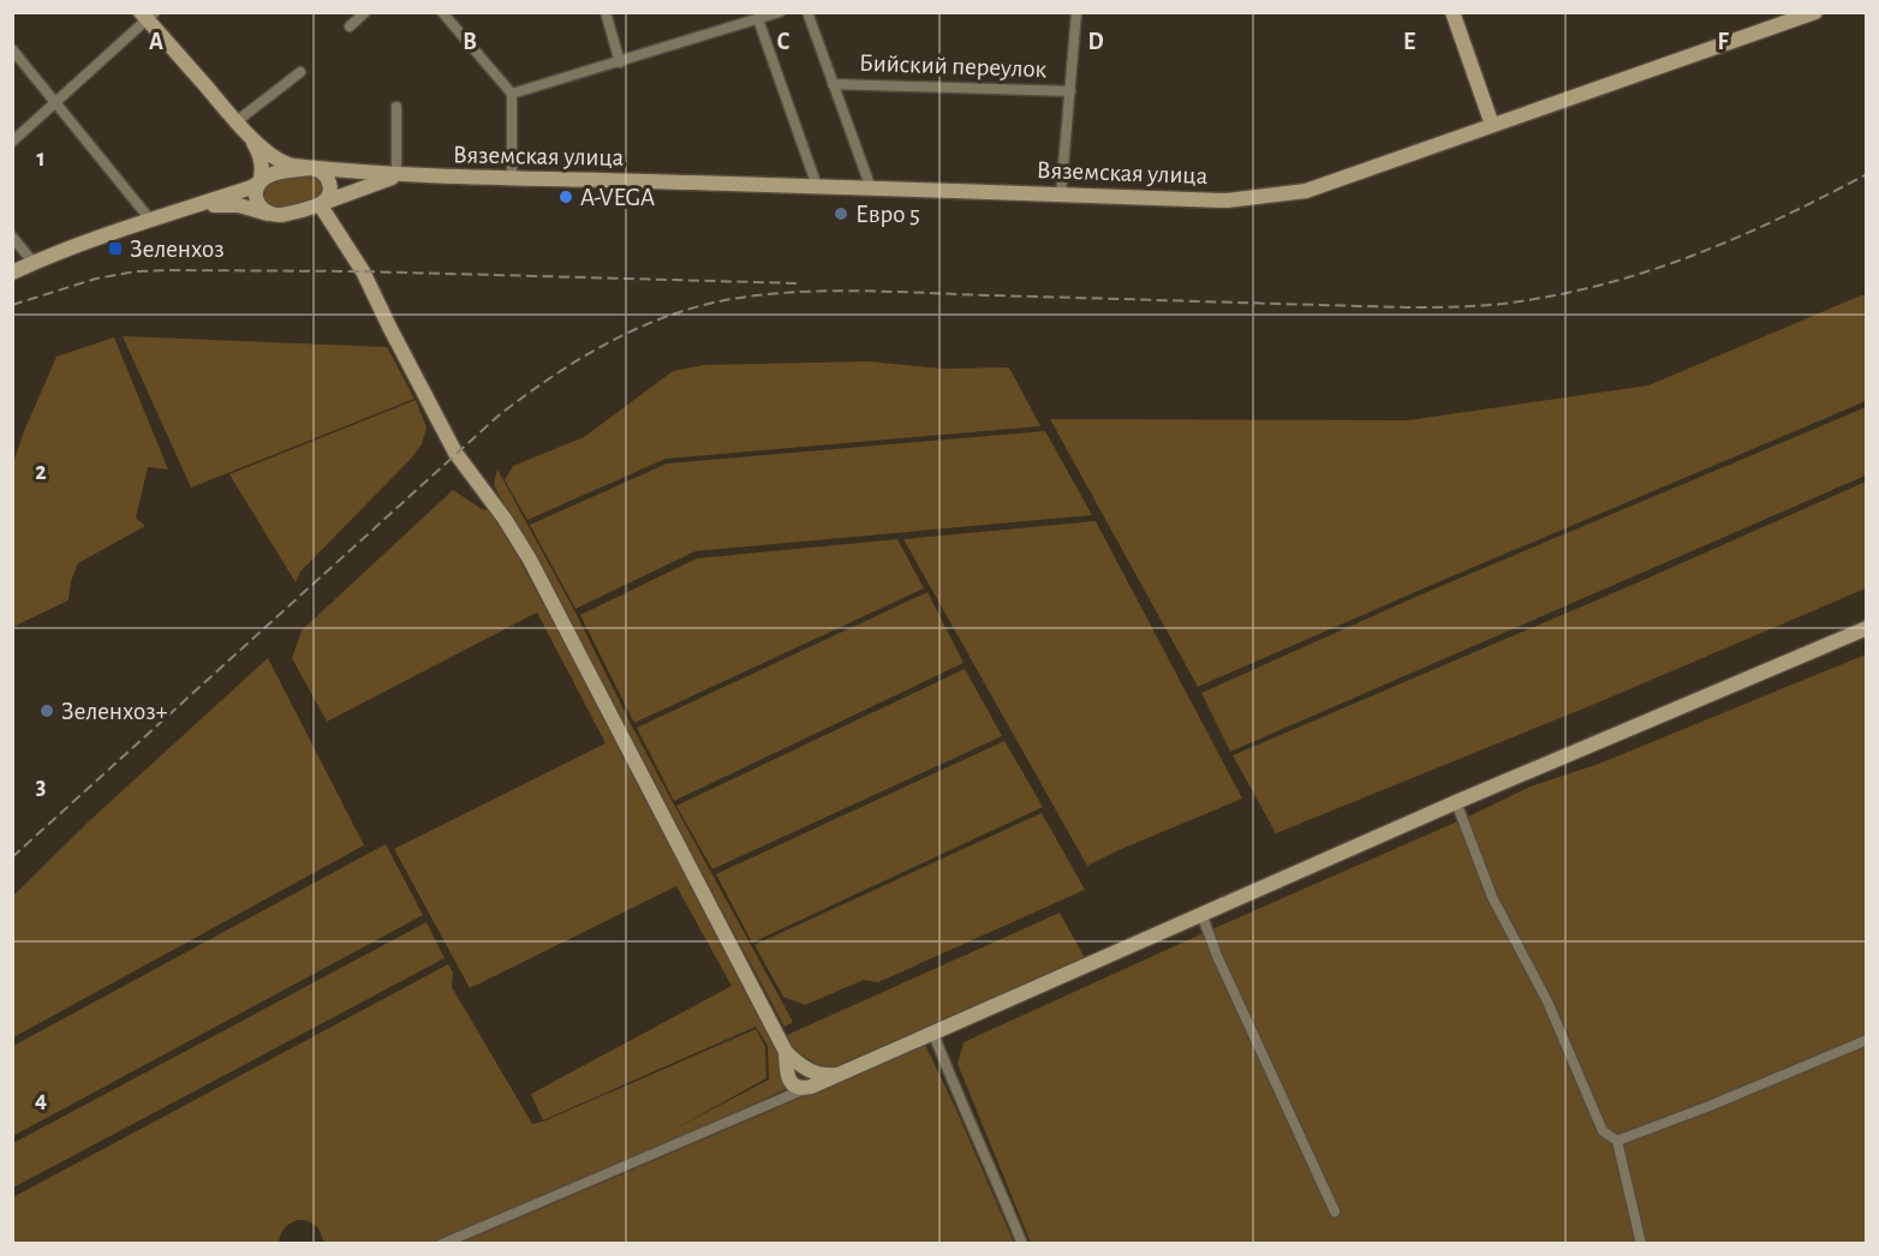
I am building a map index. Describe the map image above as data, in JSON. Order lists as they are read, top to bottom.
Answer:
{
  "streets": {
    "main road": ["Вяземская улица"],
    "street": ["Бийский переулок"]
  },
  "places": {
    "other": ["A-VEGA", "Евро 5", "Зеленхоз+"],
    "transit": ["Зеленхоз"]
  },
  "grid": {
    "columns": [
      "A",
      "B",
      "C",
      "D",
      "E",
      "F"
    ],
    "rows": [
      "1",
      "2",
      "3",
      "4"
    ]
  }
}
